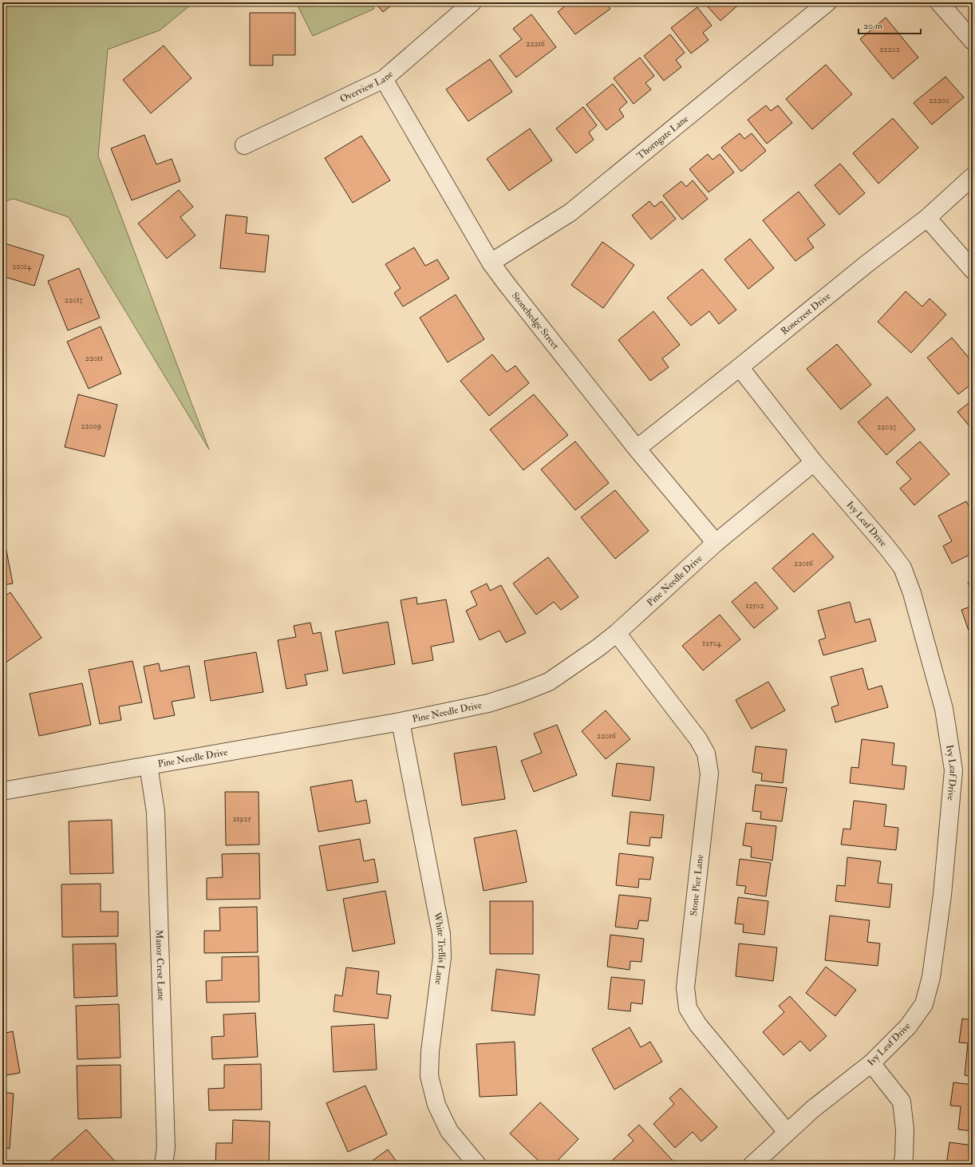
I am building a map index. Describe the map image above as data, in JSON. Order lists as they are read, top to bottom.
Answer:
{
  "streets": {
    "street": [
      "Overview Lane",
      "Thorngate Lane",
      "Rosecrest Drive",
      "Stonehedge Street",
      "Ivy Leaf Drive",
      "Pine Needle Drive",
      "Stone Pier Lane",
      "White Trellis Lane",
      "Manor Crest Lane"
    ]
  },
  "crossings": [
    ["Overview Lane", "Stonehedge Street"],
    ["Thorngate Lane", "Stonehedge Street"],
    ["Rosecrest Drive", "Stonehedge Street"],
    ["Rosecrest Drive", "Ivy Leaf Drive"],
    ["Stonehedge Street", "Pine Needle Drive"],
    ["Ivy Leaf Drive", "Pine Needle Drive"],
    ["Ivy Leaf Drive", "Stone Pier Lane"],
    ["Pine Needle Drive", "Stone Pier Lane"],
    ["Pine Needle Drive", "White Trellis Lane"],
    ["Pine Needle Drive", "Manor Crest Lane"]
  ],
  "house_numbers": [
    "22216",
    "22202",
    "22200",
    "22014",
    "22013",
    "22011",
    "22009",
    "22023",
    "22016",
    "12502",
    "12504",
    "22016",
    "21925"
  ],
  "scale_bar": "20 m"
}
